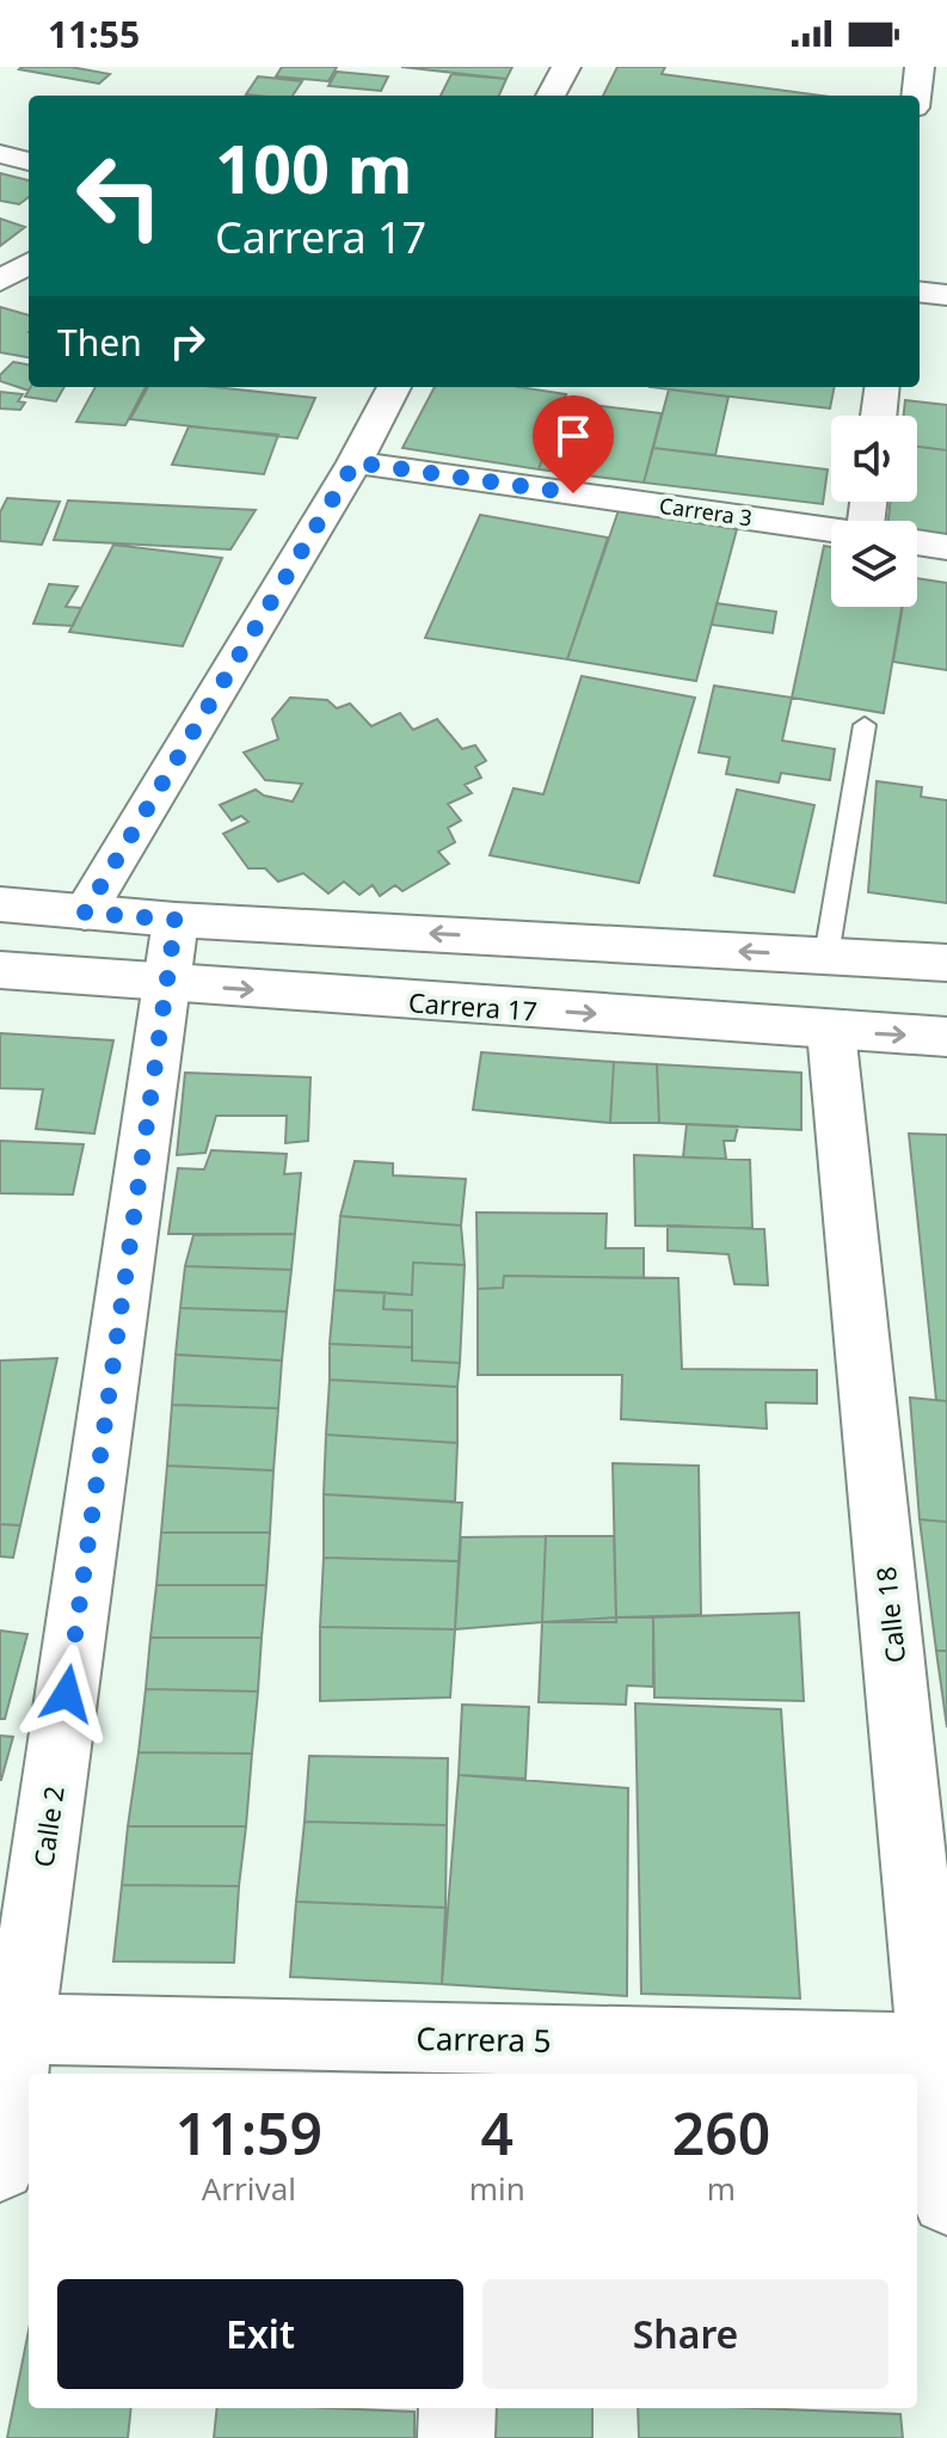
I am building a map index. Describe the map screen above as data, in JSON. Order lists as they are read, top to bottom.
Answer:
{
  "streets": {
    "street": [
      "Carrera 3",
      "Carrera 17",
      "Calle 18",
      "Calle 2",
      "Carrera 5"
    ]
  },
  "crossings": [
    ["Carrera 17", "Calle 18"],
    ["Carrera 17", "Calle 2"],
    ["Calle 18", "Carrera 5"],
    ["Calle 2", "Carrera 5"]
  ],
  "page": {
    "status": "11:55",
    "turn": ["100 m", "Carrera 17"],
    "then": "Then",
    "eta": [
      "11:59",
      "Arrival",
      "4",
      "min",
      "260",
      "m"
    ],
    "buttons": ["Exit", "Share"]
  }
}
